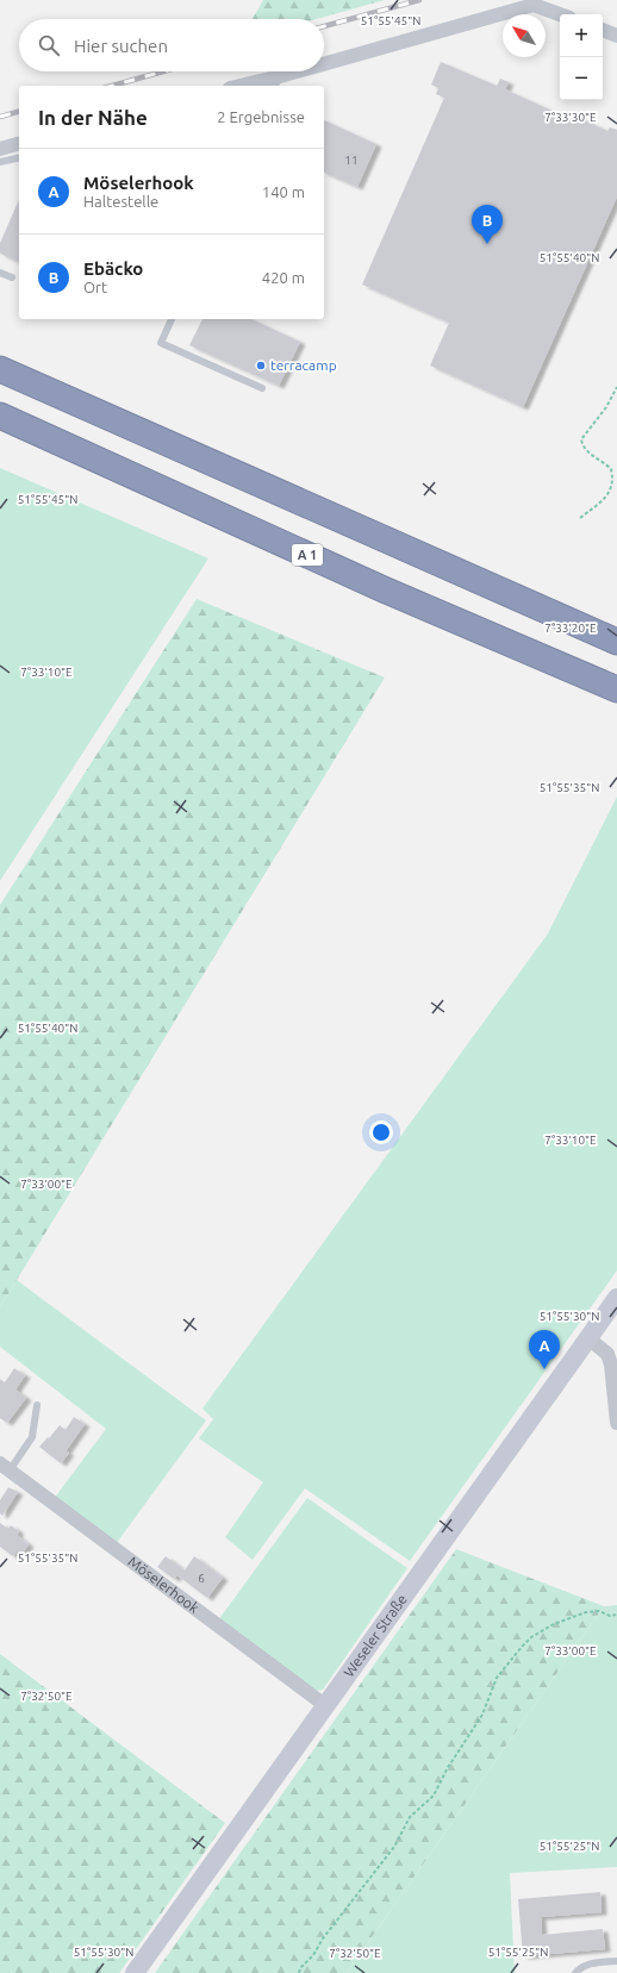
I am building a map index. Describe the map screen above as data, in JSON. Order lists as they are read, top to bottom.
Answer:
{
  "streets": {
    "highway": ["A 1"],
    "main road": ["Weseler Straße"],
    "street": ["Möselerhook"]
  },
  "crossings": [
    ["Möselerhook", "Weseler Straße"]
  ],
  "places": ["terracamp"],
  "house_numbers": ["11", "6"],
  "north": "top left",
  "page": {
    "map_buttons": ["+", "−"],
    "search": "Hier suchen",
    "heading": ["In der Nähe", "2 Ergebnisse"],
    "list": [
      {
        "mark": "A",
        "name": "Möselerhook",
        "note": "Haltestelle",
        "value": "140 m"
      },
      {
        "mark": "B",
        "name": "Ebäcko",
        "note": "Ort",
        "value": "420 m"
      }
    ],
    "pins": ["B", "A"]
  },
  "coordinates": [
    "51°55'45\"N",
    "7°33'30\"E",
    "51°55'40\"N",
    "7°33'20\"E",
    "7°33'10\"E",
    "51°55'35\"N",
    "7°33'00\"E",
    "51°55'30\"N",
    "7°32'50\"E",
    "51°55'25\"N"
  ]
}
